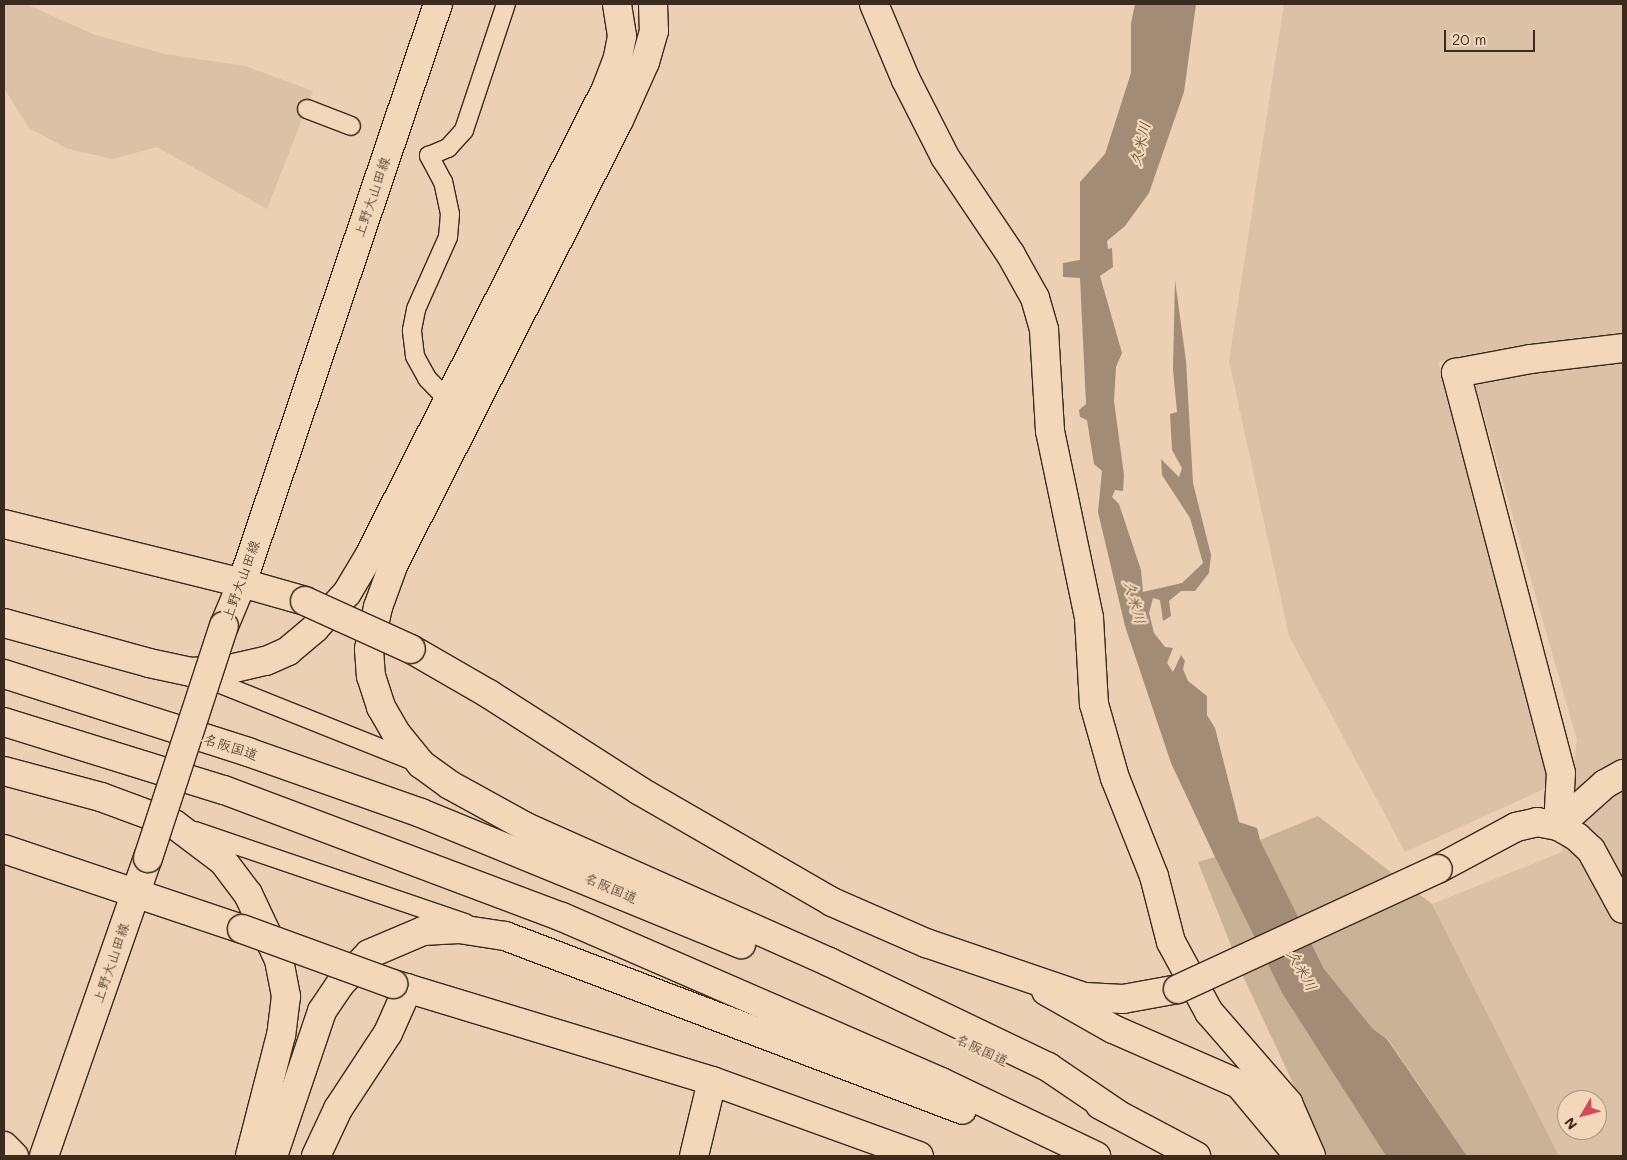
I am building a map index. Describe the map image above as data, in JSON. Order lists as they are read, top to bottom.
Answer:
{
  "streets": {
    "main road": ["上野大山田線", "名阪国道"]
  },
  "water": ["久米川"],
  "scale_bar": "20 m",
  "north": "bottom left"
}
